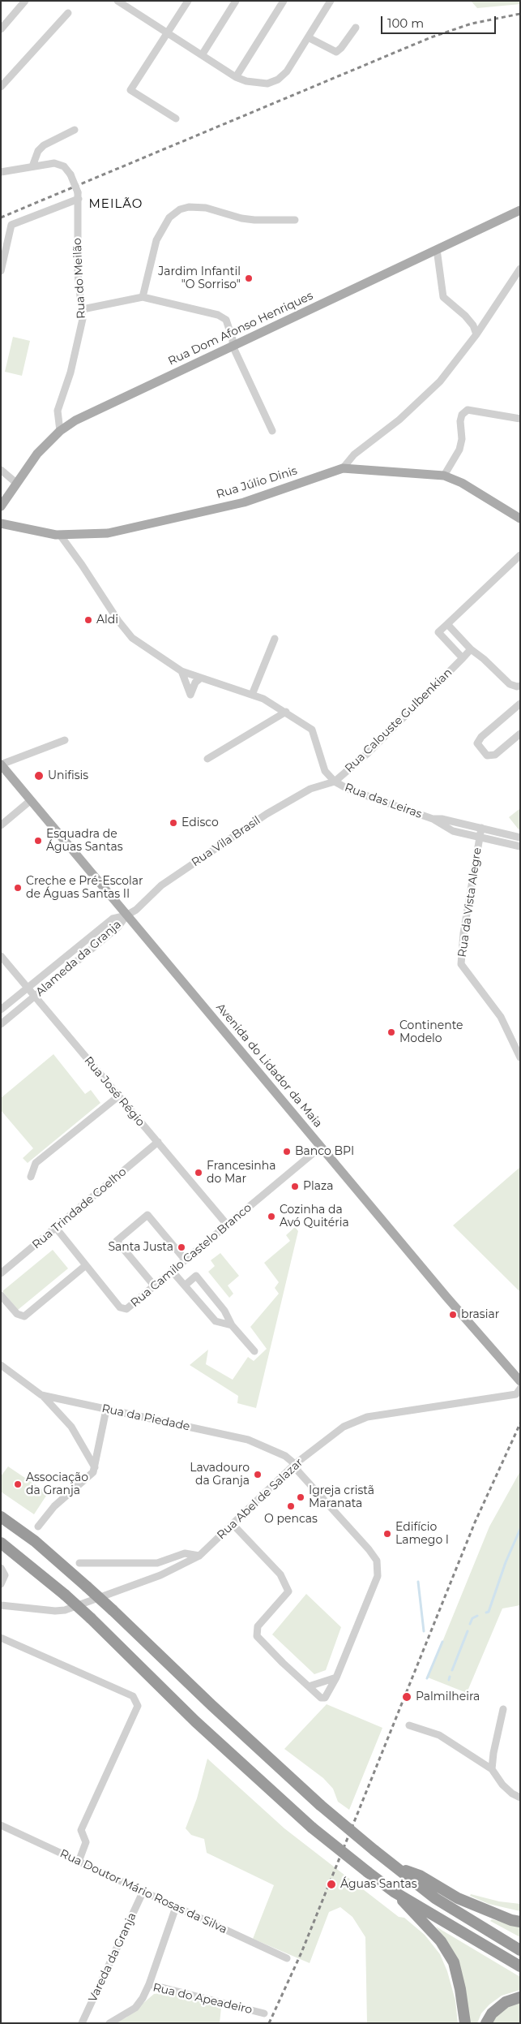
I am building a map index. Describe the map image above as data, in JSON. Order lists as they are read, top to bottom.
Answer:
{
  "streets": {
    "main road": ["Rua Dom Afonso Henriques", "Rua Júlio Dinis", "Avenida do Lidador da Maia"],
    "street": [
      "Rua do Meilão",
      "Rua Calouste Gulbenkian",
      "Rua das Leiras",
      "Rua Vila Brasil",
      "Rua da Vista Alegre",
      "Alameda da Granja",
      "Rua José Régio",
      "Rua Trindade Coelho",
      "Rua Camilo Castelo Branco",
      "Rua da Piedade",
      "Rua Abel de Salazar",
      "Rua Doutor Mário Rosas da Silva",
      "Vareda da Granja",
      "Rua do Apeadeiro"
    ]
  },
  "crossings": [
    ["Rua do Meilão", "Rua Dom Afonso Henriques"],
    ["Rua Calouste Gulbenkian", "Rua das Leiras"],
    ["Rua Calouste Gulbenkian", "Rua Vila Brasil"],
    ["Rua das Leiras", "Rua Vila Brasil"],
    ["Rua das Leiras", "Rua da Vista Alegre"],
    ["Rua Vila Brasil", "Alameda da Granja"],
    ["Rua Vila Brasil", "Avenida do Lidador da Maia"],
    ["Alameda da Granja", "Avenida do Lidador da Maia"],
    ["Alameda da Granja", "Rua José Régio"],
    ["Avenida do Lidador da Maia", "Rua Camilo Castelo Branco"],
    ["Rua José Régio", "Rua Trindade Coelho"],
    ["Rua José Régio", "Rua Camilo Castelo Branco"],
    ["Rua Trindade Coelho", "Rua Camilo Castelo Branco"],
    ["Rua da Piedade", "Rua Abel de Salazar"],
    ["Rua Doutor Mário Rosas da Silva", "Vareda da Granja"]
  ],
  "districts": ["MEILÃO"],
  "places": [
    "Jardim Infantil \"O Sorriso\"",
    "Aldi",
    "Unifisis",
    "Edisco",
    "Esquadra de Águas Santas",
    "Creche e Pré-Escolar de Águas Santas II",
    "Continente Modelo",
    "Banco BPI",
    "Francesinha do Mar",
    "Plaza",
    "Cozinha da Avó Quitéria",
    "Santa Justa",
    "brasiar",
    "Lavadouro da Granja",
    "Associação da Granja",
    "Igreja cristã Maranata",
    "O pencas",
    "Edifício Lamego I",
    "Palmilheira",
    "Águas Santas"
  ],
  "scale_bar": "100 m"
}
